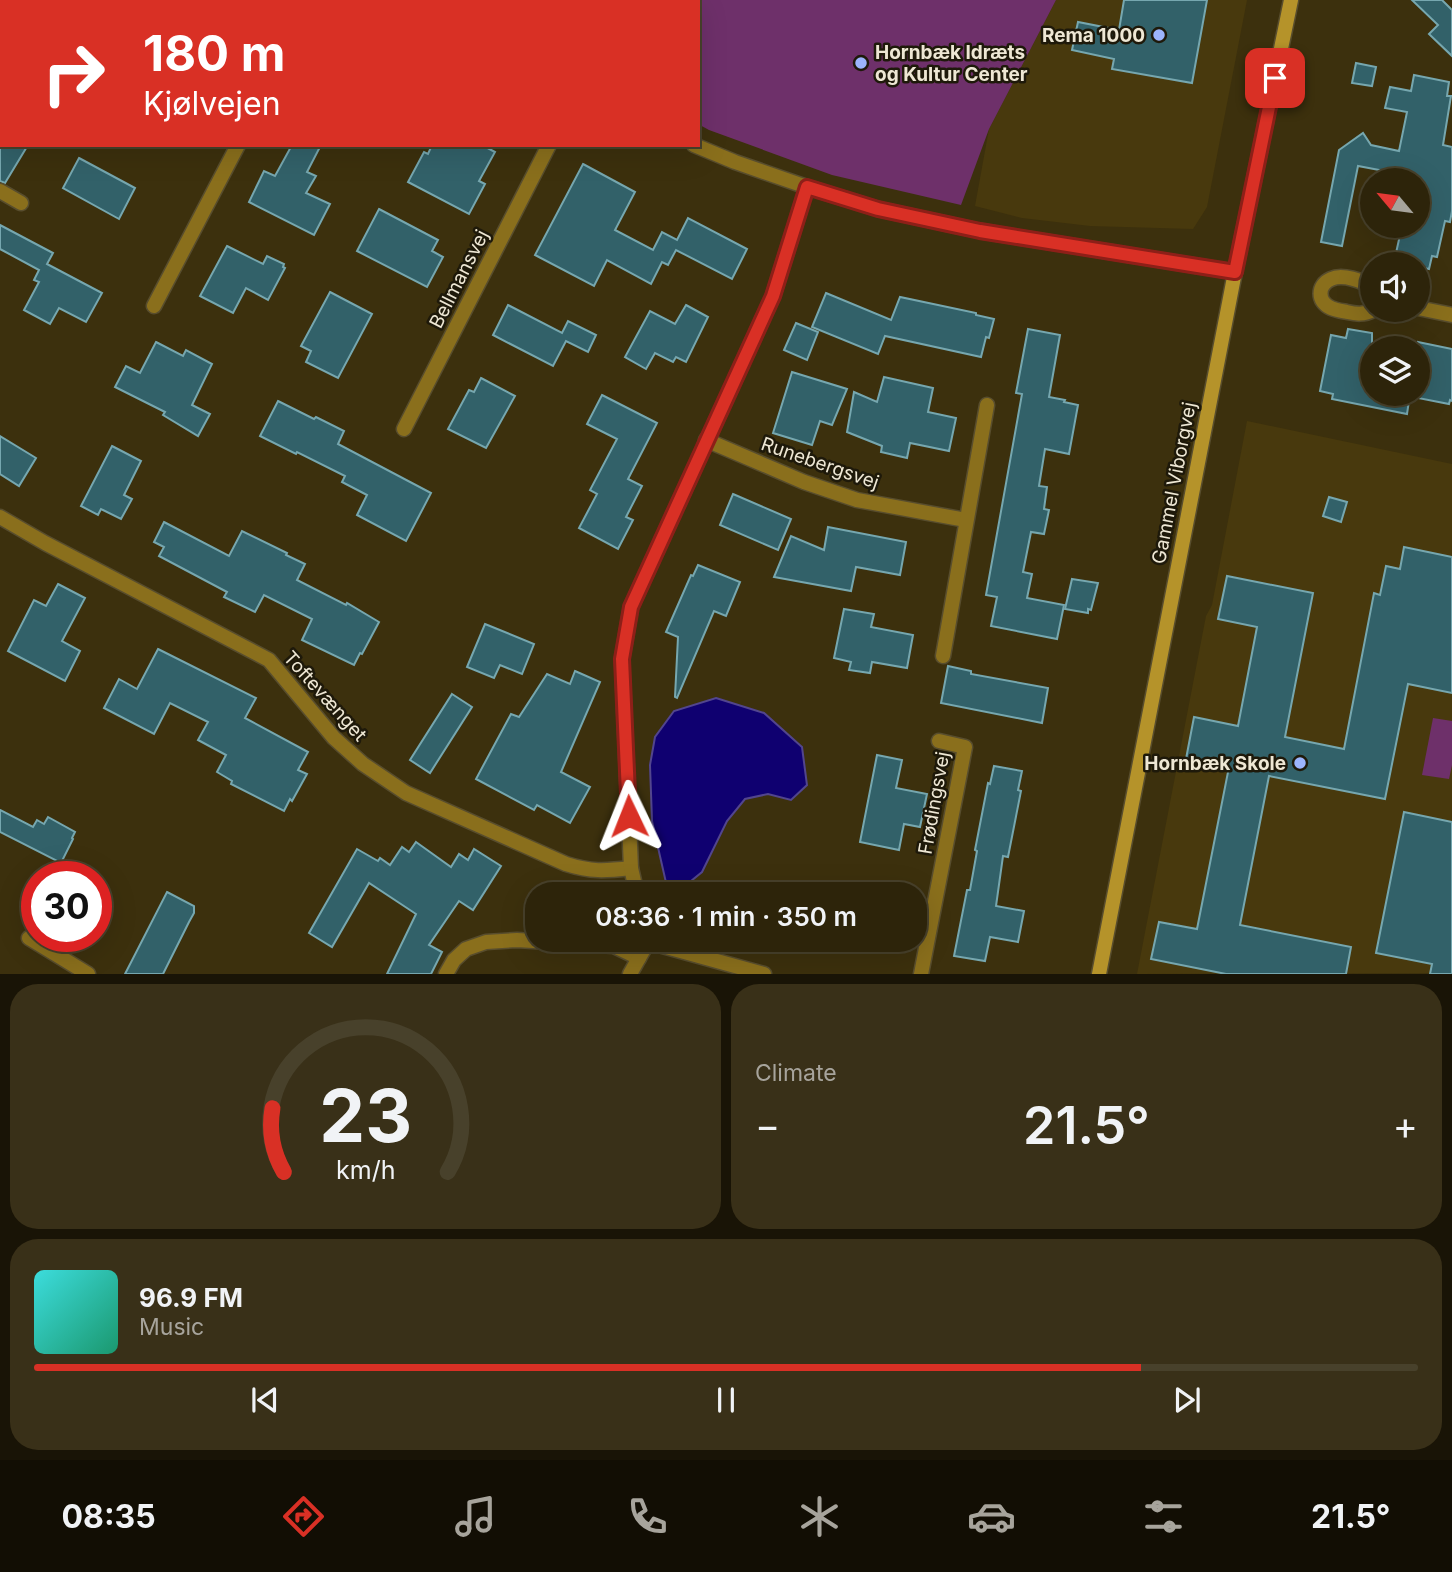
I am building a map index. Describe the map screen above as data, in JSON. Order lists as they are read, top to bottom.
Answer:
{
  "streets": {
    "main road": ["Gammel Viborgvej"],
    "street": [
      "Bellmansvej",
      "Runebergsvej",
      "Toftevænget",
      "Frødingsvej"
    ]
  },
  "places": ["Rema 1000", "Hornbæk Idræts og Kultur Center", "Hornbæk Skole"],
  "north": "top left",
  "page": {
    "turn": ["180 m", "Kjølvejen"],
    "limit": "30",
    "trip": "08:36 · 1 min · 350 m",
    "tile": "Climate",
    "heat": ["−", "21.5°", "+"],
    "song": ["96.9 FM", "Music"],
    "tabs": ["08:35", "21.5°"],
    "gauge": ["23", "km/h"]
  }
}
